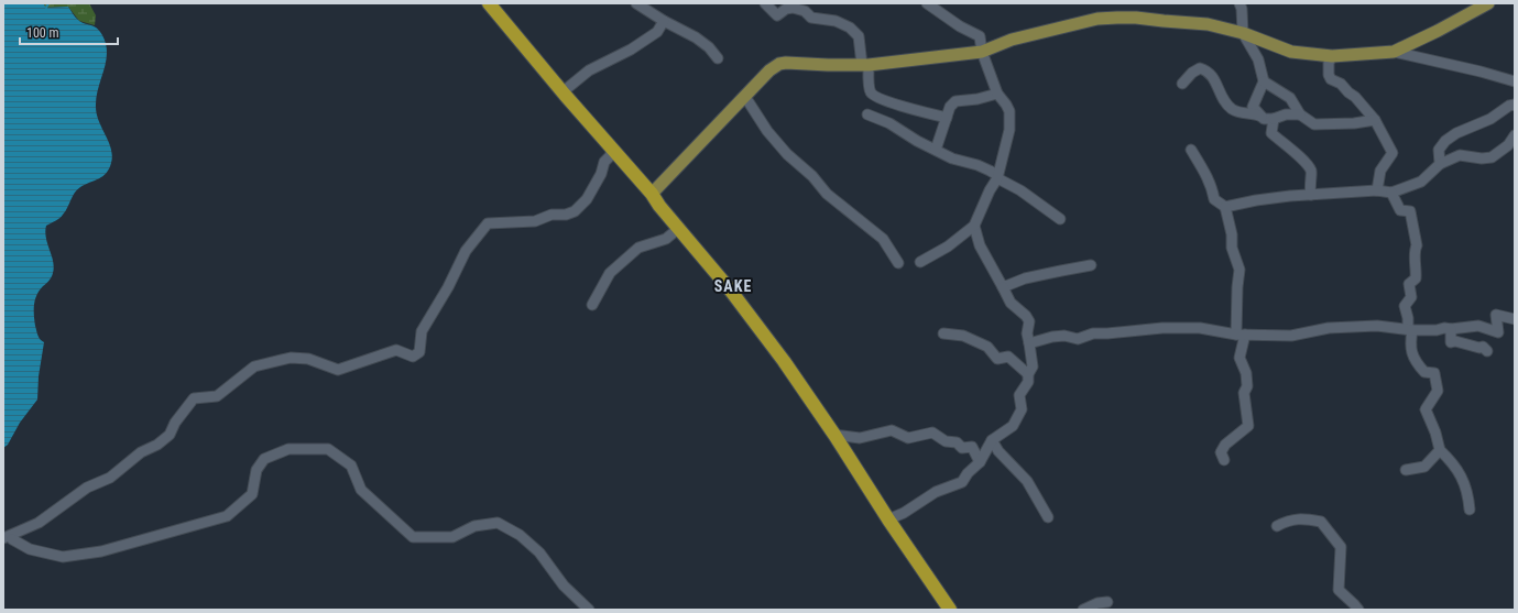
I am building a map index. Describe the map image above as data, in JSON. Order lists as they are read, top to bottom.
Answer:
{
  "districts": ["SAKE"],
  "scale_bar": "100 m"
}
